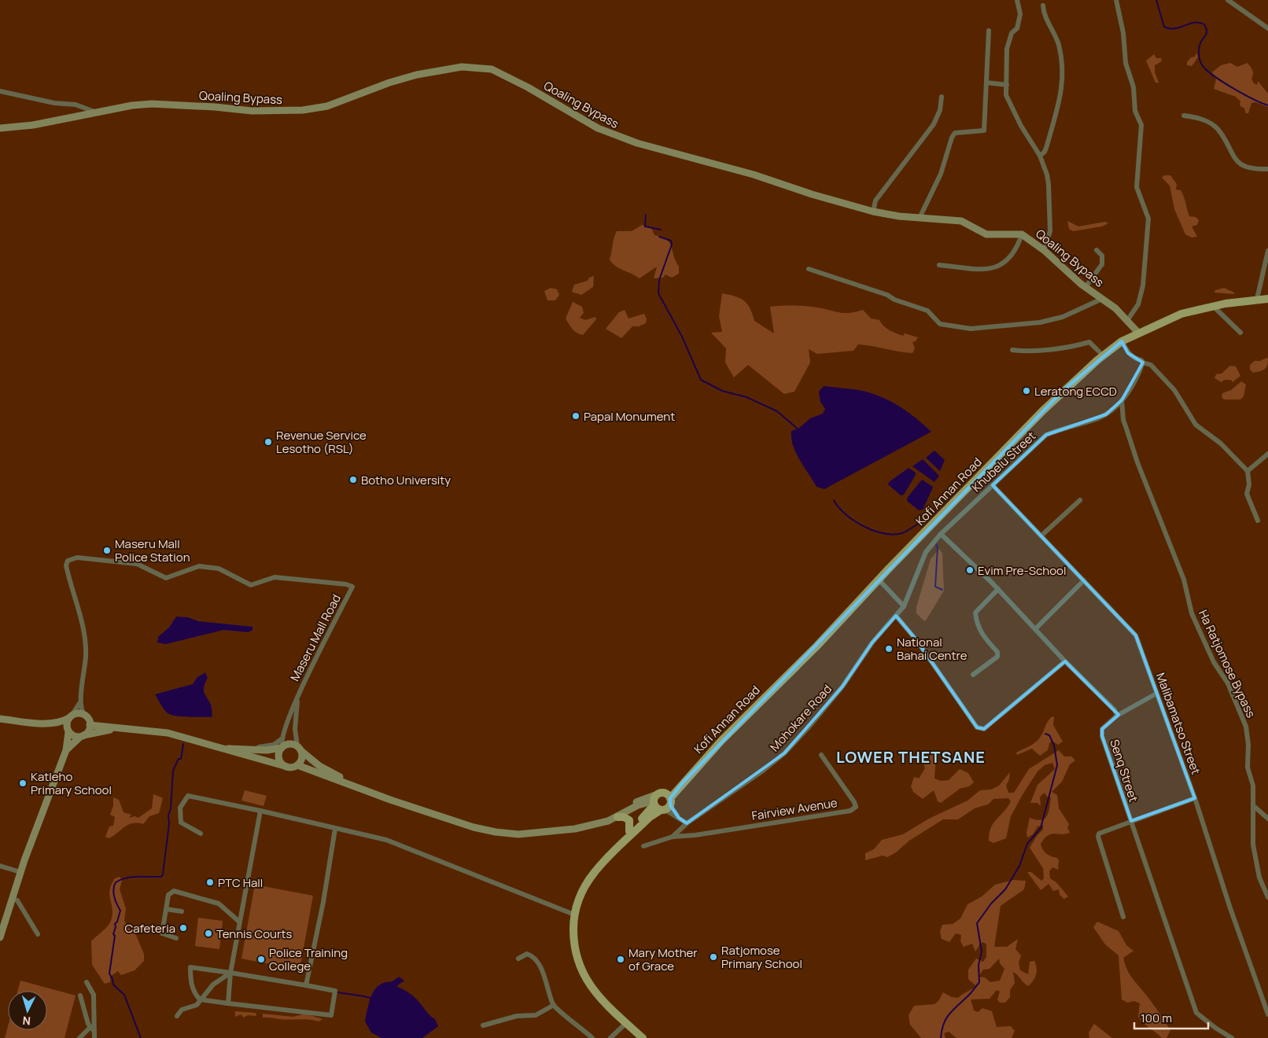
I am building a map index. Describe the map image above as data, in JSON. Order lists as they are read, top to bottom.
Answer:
{
  "streets": {
    "main road": ["Qoaling Bypass", "Kofi Annan Road"],
    "street": [
      "Khubelu Street",
      "Maseru Mall Road",
      "Ha Ratjomose Bypass",
      "Mohokare Road",
      "Malibamatso Street",
      "Senq Street",
      "Fairview Avenue"
    ]
  },
  "crossings": [
    ["Qoaling Bypass", "Kofi Annan Road"],
    ["Khubelu Street", "Ha Ratjomose Bypass"],
    ["Khubelu Street", "Mohokare Road"],
    ["Khubelu Street", "Malibamatso Street"],
    ["Mohokare Road", "Fairview Avenue"],
    ["Malibamatso Street", "Senq Street"]
  ],
  "districts": ["LOWER THETSANE"],
  "places": [
    "Leratong ECCD",
    "Papal Monument",
    "Revenue Service Lesotho (RSL)",
    "Botho University",
    "Maseru Mall Police Station",
    "Evim Pre-School",
    "National Bahaí Centre",
    "Katleho Primary School",
    "PTC Hall",
    "Cafeteria",
    "Tennis Courts",
    "Ratjomose Primary School",
    "Police Training College",
    "Mary Mother of Grace"
  ],
  "scale_bar": "100 m",
  "north": "bottom"
}
